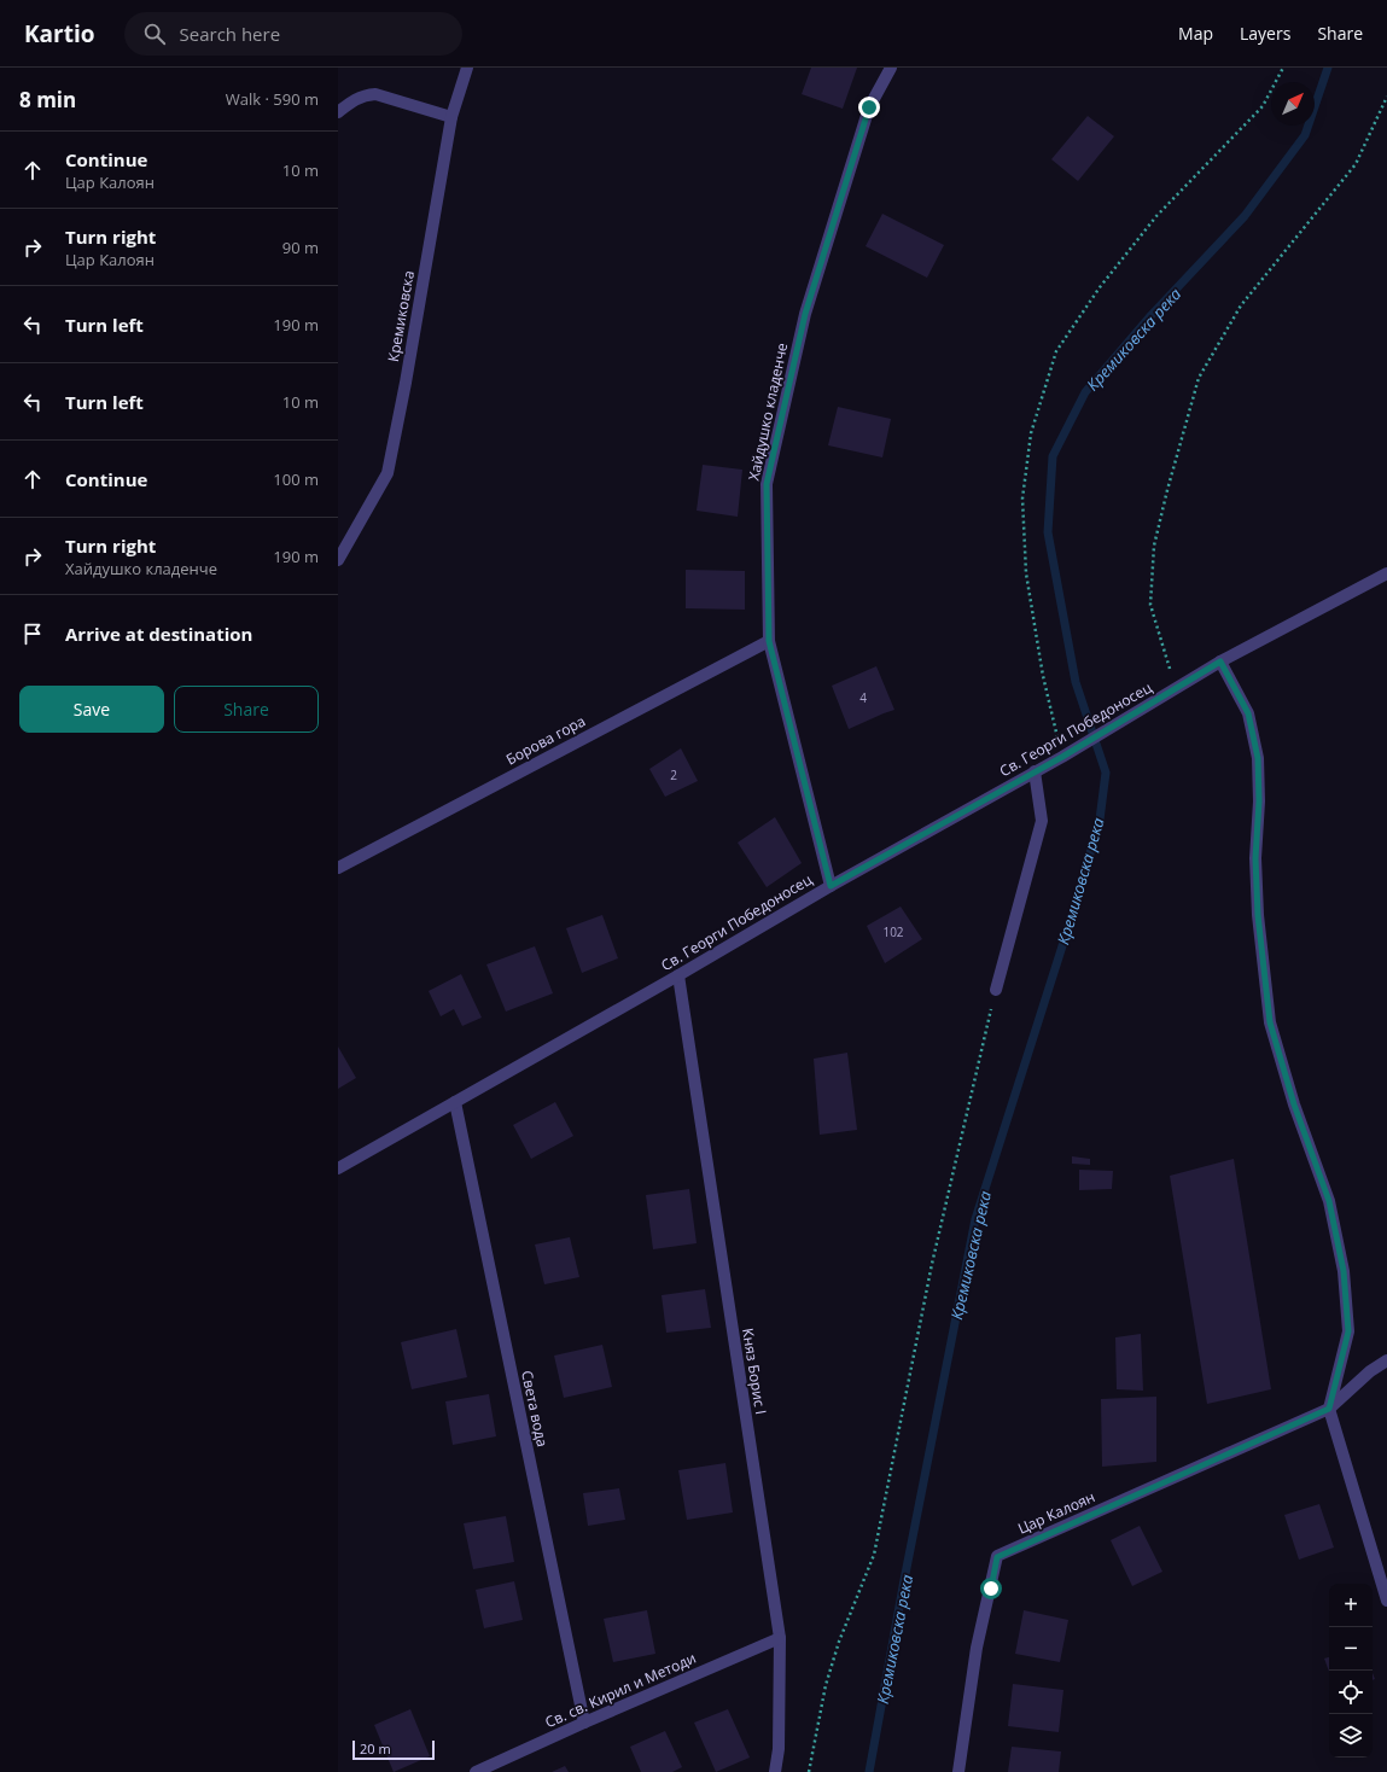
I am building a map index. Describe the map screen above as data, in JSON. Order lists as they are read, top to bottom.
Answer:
{
  "streets": {
    "street": [
      "Кремиковска",
      "Хайдушко кладенче",
      "Св. Георги Победоносец",
      "Борова гора",
      "Княз Борис I",
      "Света вода",
      "Цар Калоян",
      "Св. св. Кирил и Методи"
    ]
  },
  "crossings": [
    ["Хайдушко кладенче", "Св. Георги Победоносец"],
    ["Хайдушко кладенче", "Борова гора"],
    ["Св. Георги Победоносец", "Княз Борис I"],
    ["Св. Георги Победоносец", "Света вода"],
    ["Княз Борис I", "Св. св. Кирил и Методи"],
    ["Света вода", "Св. св. Кирил и Методи"]
  ],
  "water": ["Кремиковска река"],
  "house_numbers": ["4", "2", "102"],
  "scale_bar": "20 m",
  "north": "top right",
  "page": {
    "header": "Kartio",
    "search": "Search here",
    "nav": ["Map", "Layers", "Share"],
    "heading": ["8 min", "Walk · 590 m"],
    "list": [
      ["Continue", "Цар Калоян", "10 m"],
      ["Turn right", "Цар Калоян", "90 m"],
      ["Turn left", "190 m"],
      ["Turn left", "10 m"],
      ["Continue", "100 m"],
      ["Turn right", "Хайдушко кладенче", "190 m"],
      "Arrive at destination"
    ],
    "buttons": ["Save", "Share"],
    "map_buttons": ["+", "−"],
    "scale": "20 m"
  }
}
